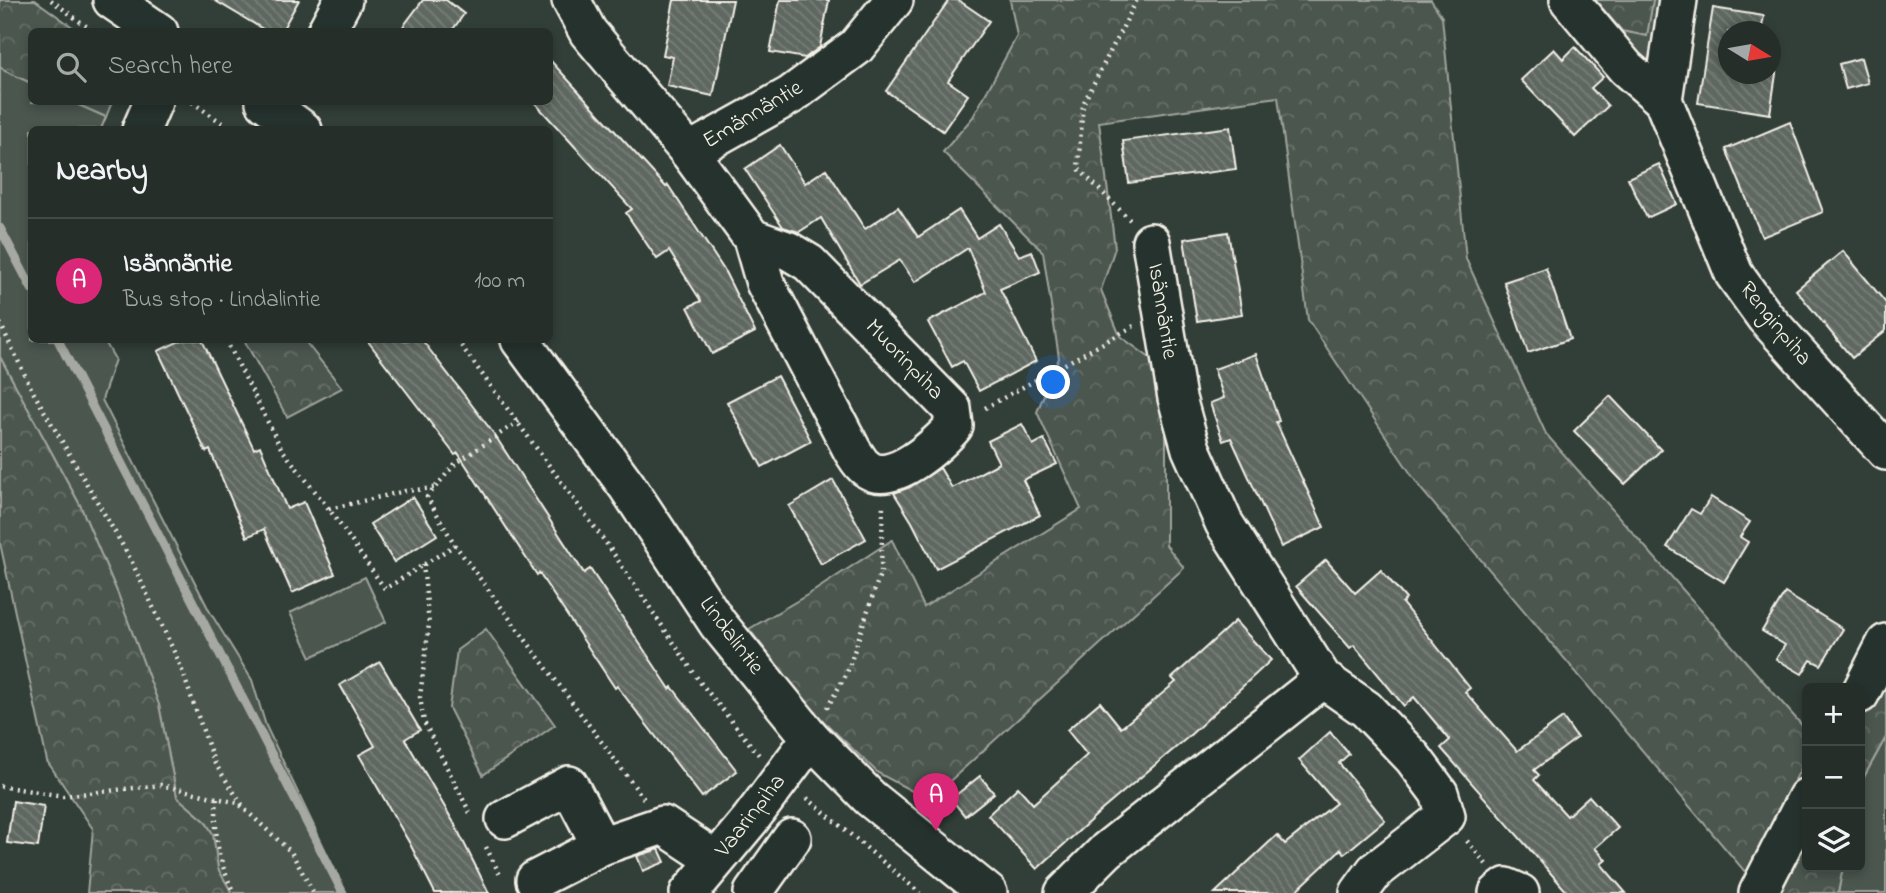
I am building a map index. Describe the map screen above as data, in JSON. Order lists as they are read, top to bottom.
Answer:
{
  "streets": {
    "street": [
      "Emännäntie",
      "Isännäntie",
      "Renginpiha",
      "Muorinpiha",
      "Lindalintie",
      "Vaarinpiha"
    ]
  },
  "crossings": [
    ["Lindalintie", "Vaarinpiha"]
  ],
  "north": "right",
  "page": {
    "search": "Search here",
    "heading": "Nearby",
    "list": [
      {
        "mark": "A",
        "name": "Isännäntie",
        "note": "Bus stop · Lindalintie",
        "value": "100 m"
      }
    ],
    "map_buttons": ["+", "−"],
    "pins": "A"
  }
}
